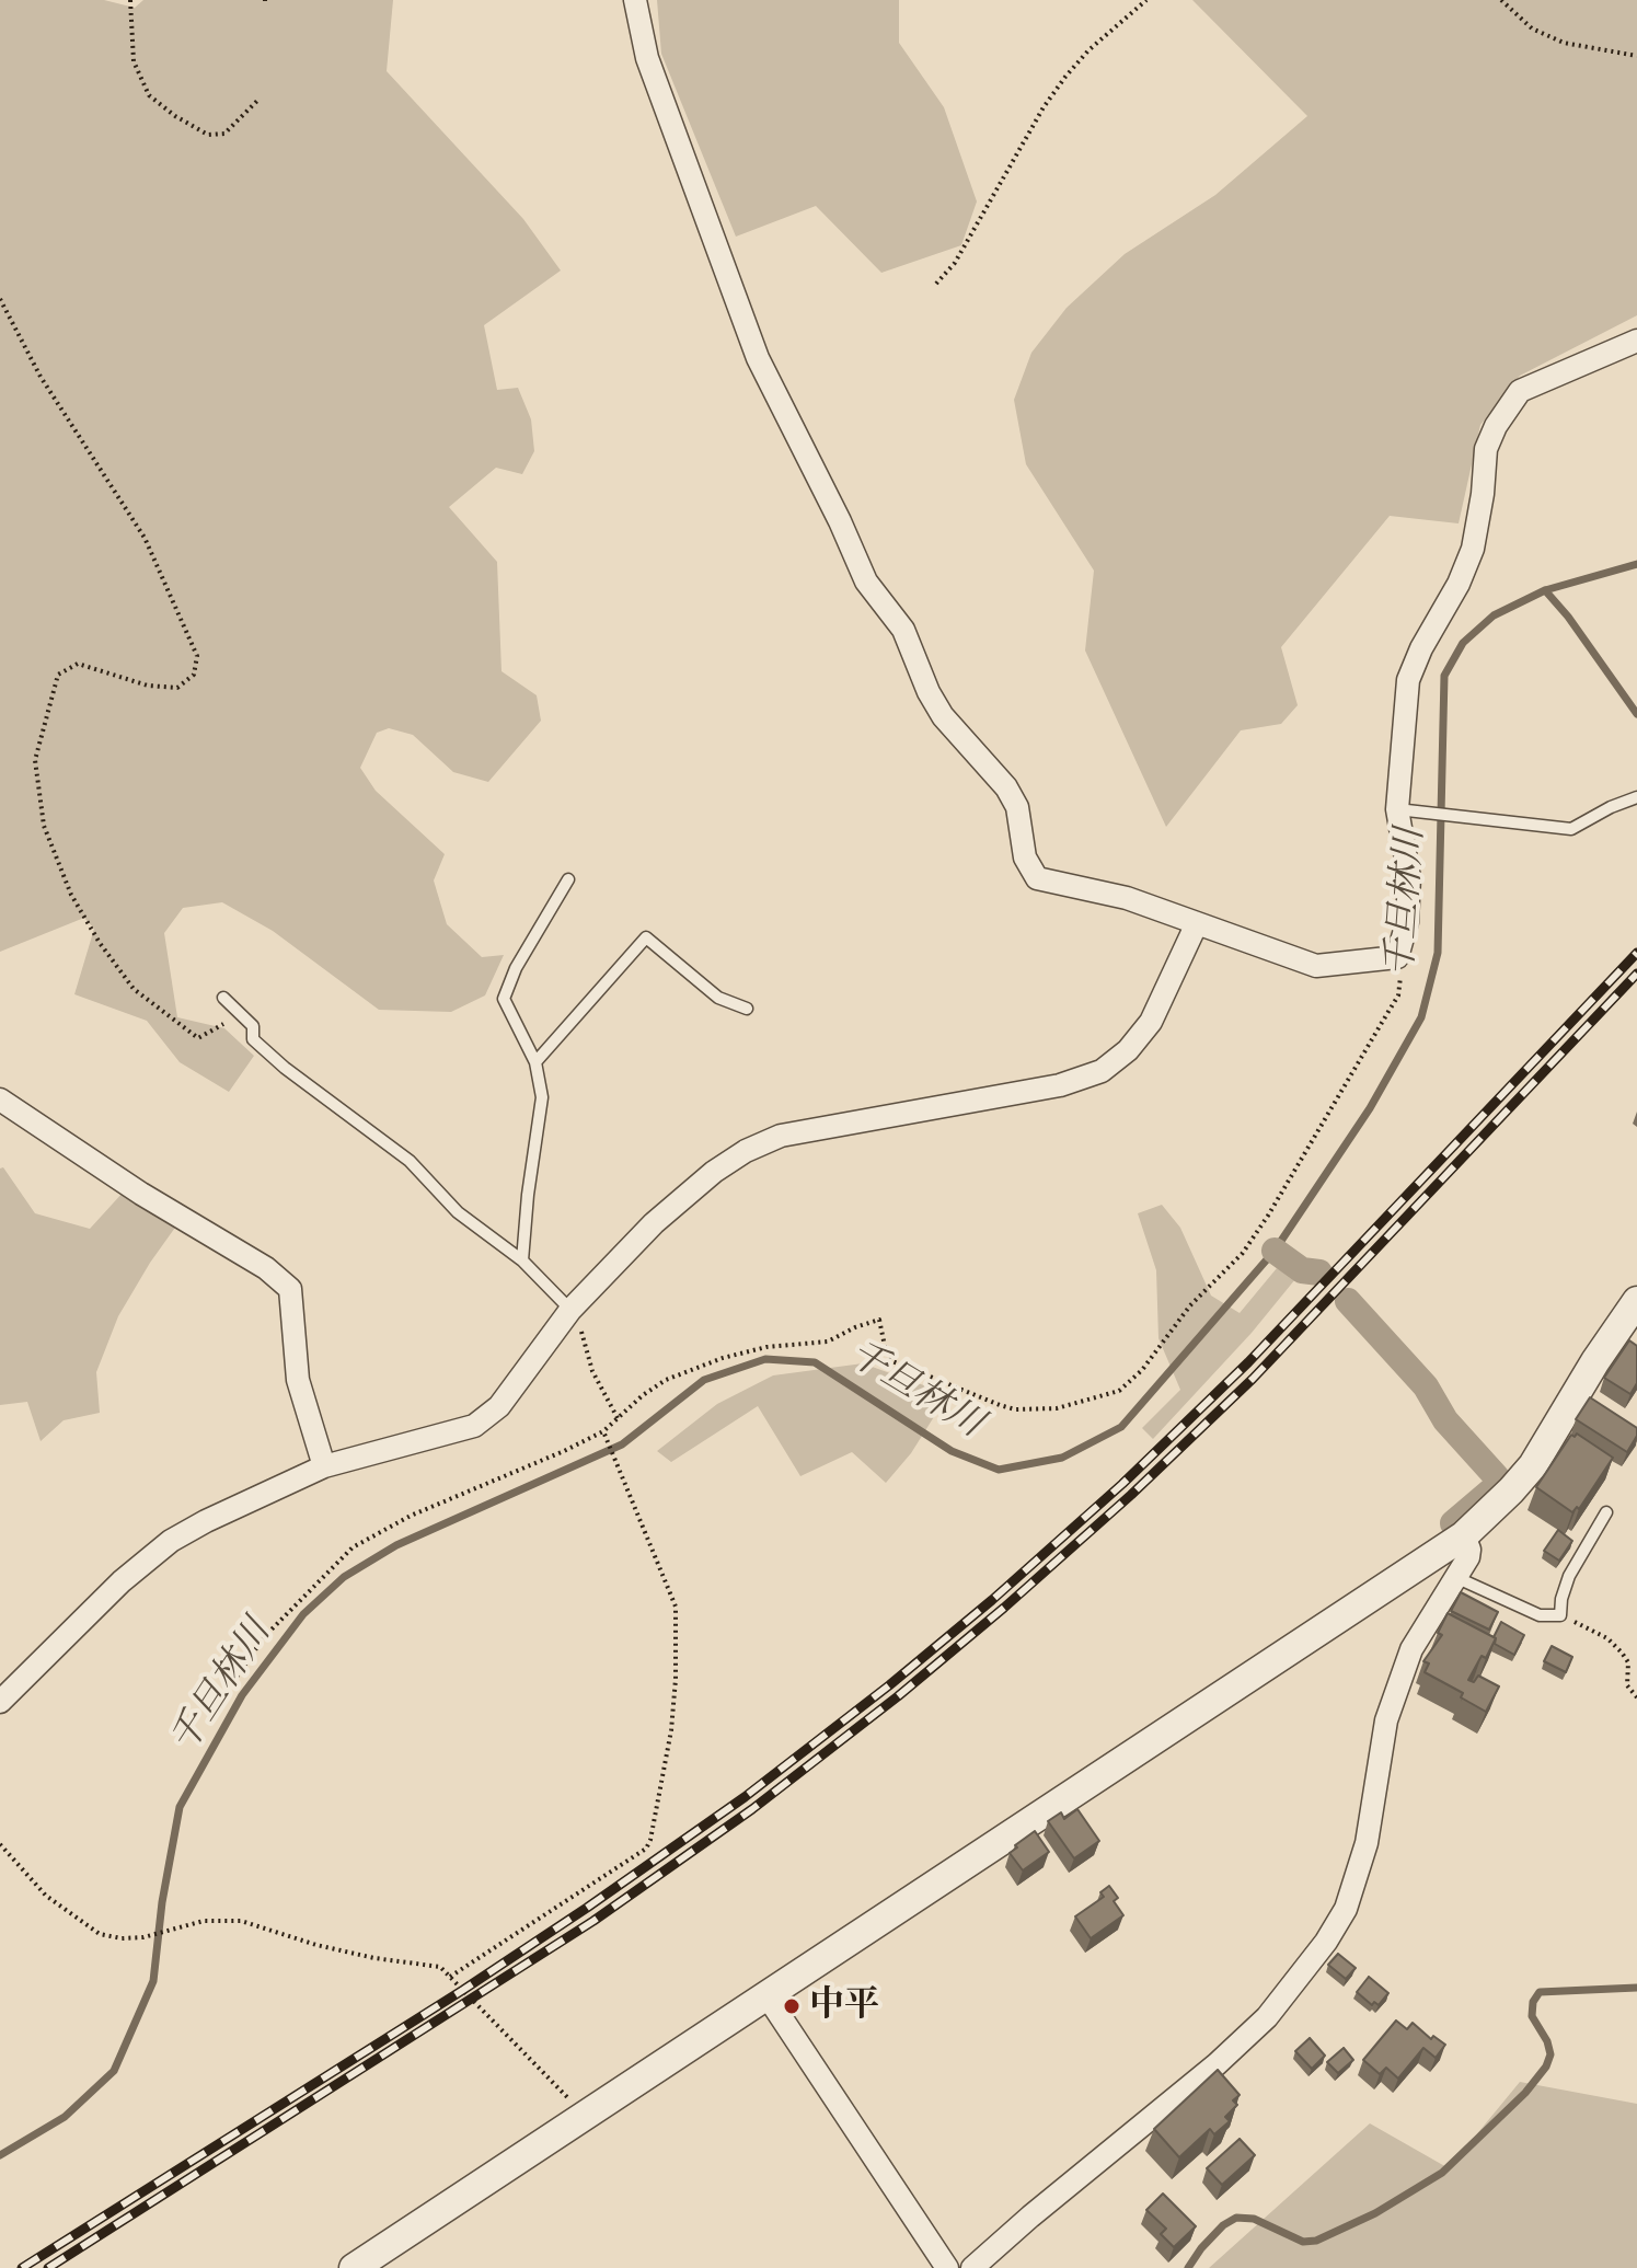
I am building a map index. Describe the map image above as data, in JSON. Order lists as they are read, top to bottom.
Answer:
{
  "water": ["千旦林川"],
  "places": ["中平"]
}
